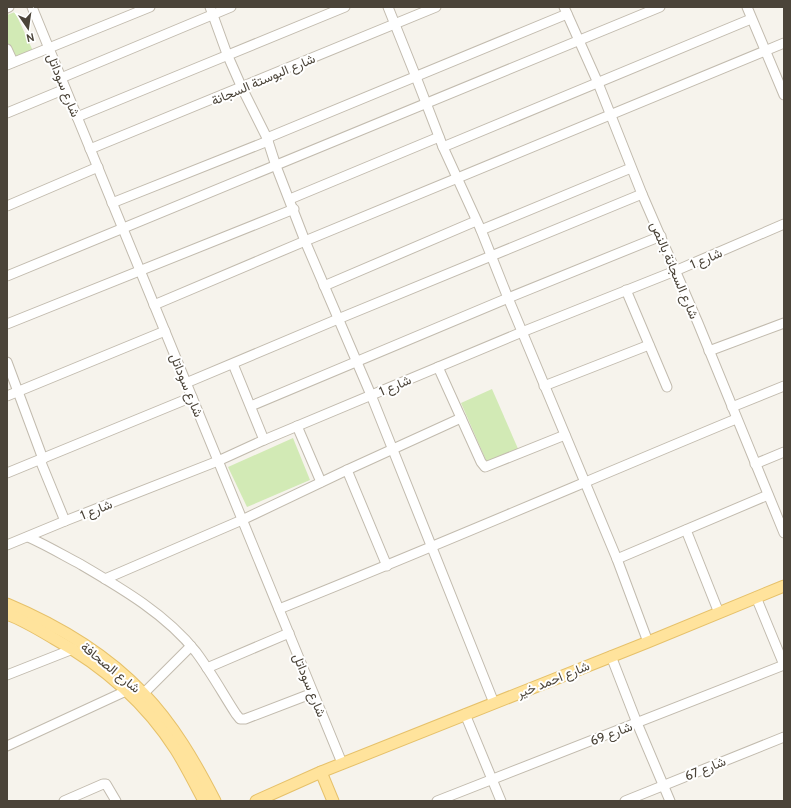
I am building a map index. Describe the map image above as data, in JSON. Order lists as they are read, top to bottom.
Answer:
{
  "streets": {
    "main road": ["شارع الصحافة", "شارع احمد خير"],
    "street": [
      "شارع البوستة السجانة",
      "شارع سوداتل",
      "شارع 1",
      "شارع السجانة بالنص",
      "شارع 69",
      "شارع 67"
    ]
  },
  "crossings": [
    ["شارع البوستة السجانة", "شارع سوداتل"],
    ["شارع سوداتل", "شارع 1"],
    ["شارع سوداتل", "شارع احمد خير"],
    ["شارع 1", "شارع السجانة بالنص"]
  ],
  "north": "bottom"
}
